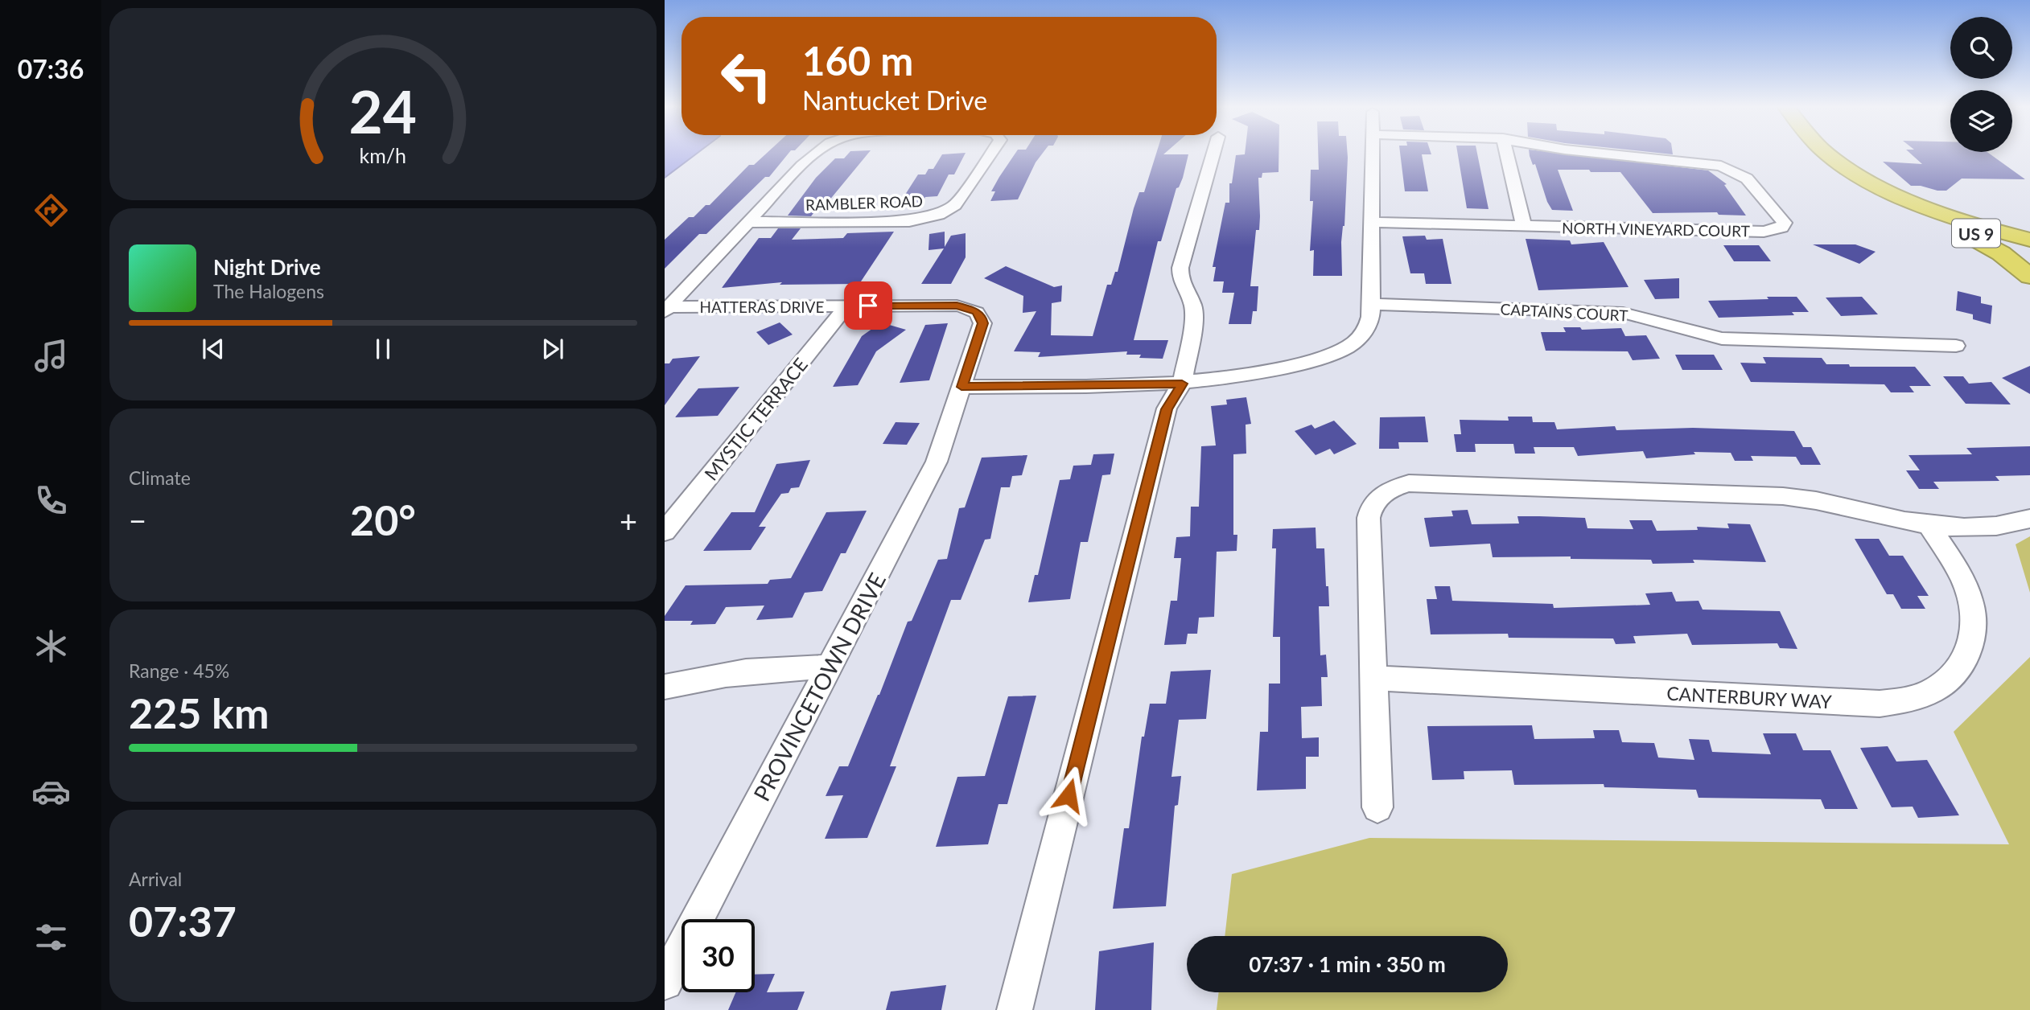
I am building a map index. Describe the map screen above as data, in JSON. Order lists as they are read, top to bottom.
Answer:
{
  "streets": {
    "highway": ["US 9"],
    "street": [
      "RAMBLER ROAD",
      "NORTH VINEYARD COURT",
      "HATTERAS DRIVE",
      "CAPTAINS COURT",
      "MYSTIC TERRACE",
      "PROVINCETOWN DRIVE",
      "CANTERBURY WAY"
    ]
  },
  "crossings": [
    ["HATTERAS DRIVE", "MYSTIC TERRACE"],
    ["HATTERAS DRIVE", "PROVINCETOWN DRIVE"]
  ],
  "page": {
    "tabs": "07:36",
    "turn": ["160 m", "Nantucket Drive"],
    "song": ["Night Drive", "The Halogens"],
    "tile": [
      "Climate",
      ["Range · 45%", "225 km"],
      ["Arrival", "07:37"]
    ],
    "heat": ["−", "20°", "+"],
    "limit": "30",
    "trip": "07:37 · 1 min · 350 m",
    "gauge": ["24", "km/h"]
  }
}
